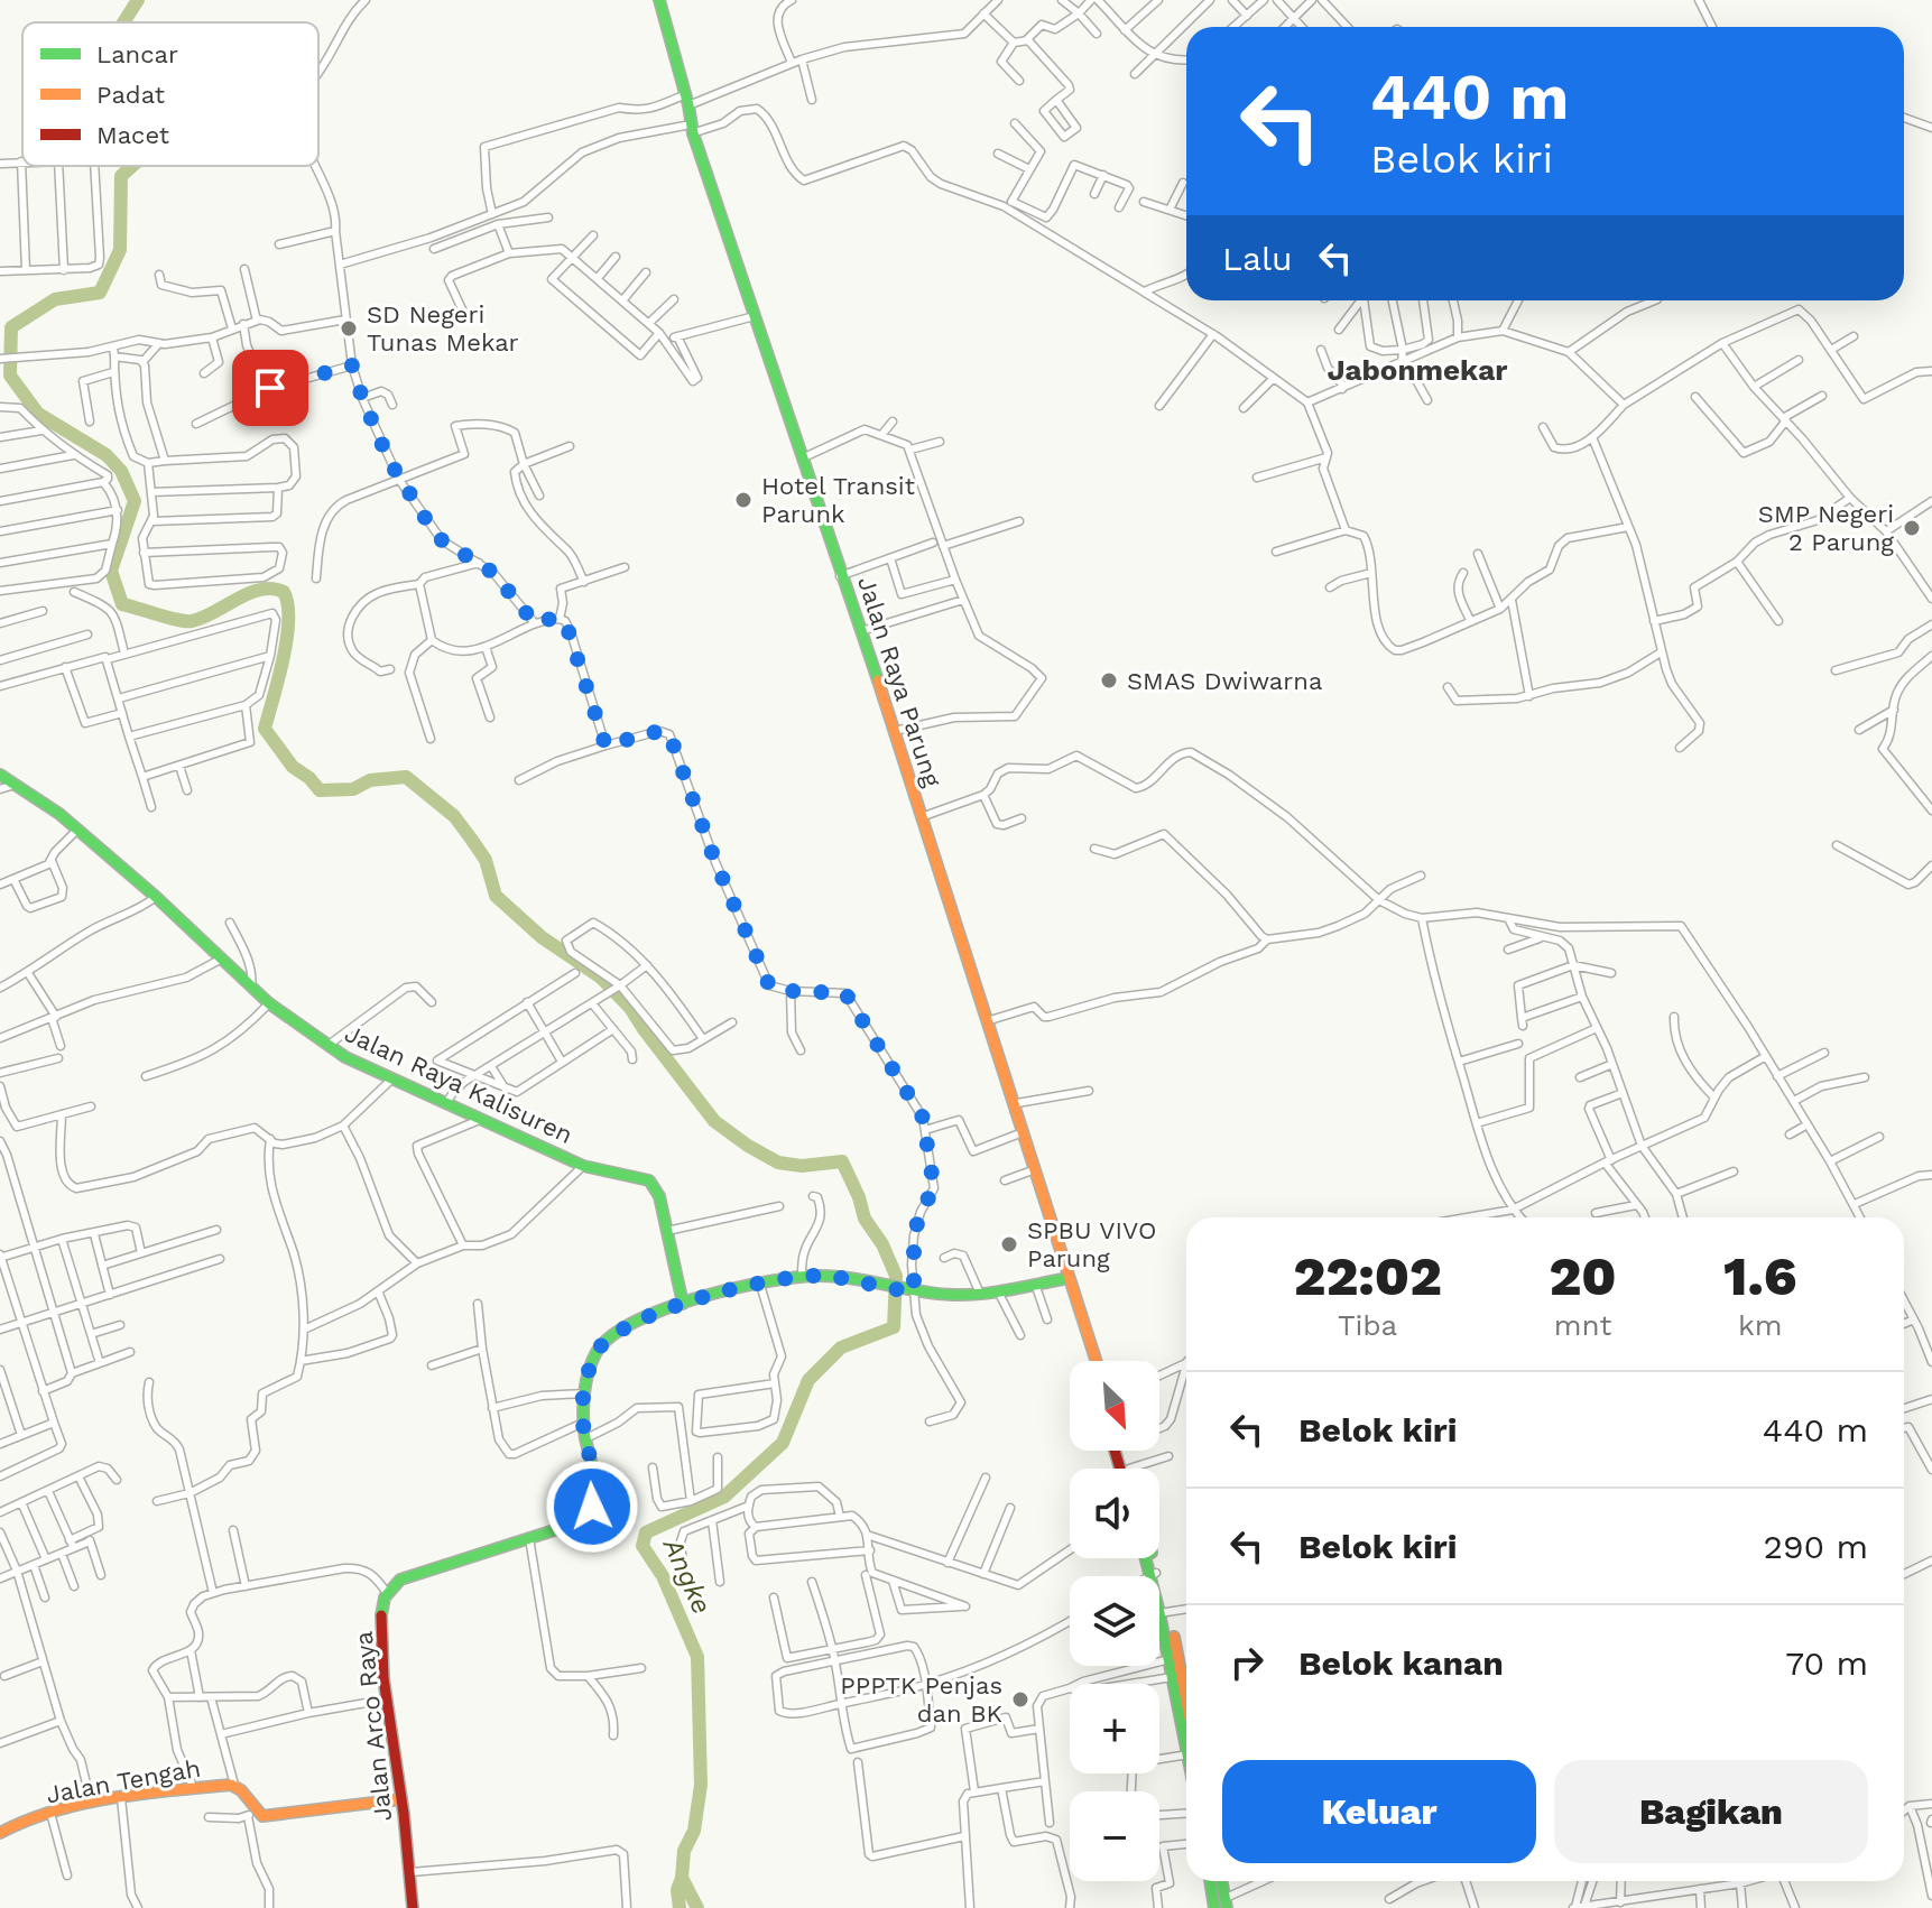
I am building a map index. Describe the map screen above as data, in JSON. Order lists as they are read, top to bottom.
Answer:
{
  "streets": {
    "main road": [
      "Jalan Raya Parung",
      "Jalan Raya Kalisuren",
      "Jalan Arco Raya",
      "Jalan Tengah"
    ]
  },
  "districts": ["Jabonmekar"],
  "water": ["Angke"],
  "places": [
    "SD Negeri Tunas Mekar",
    "Hotel Transit Parunk",
    "SMP Negeri 2 Parung",
    "SMAS Dwiwarna",
    "SPBU VIVO Parung",
    "PPPTK Penjas dan BK"
  ],
  "legend": ["Lancar", "Padat", "Macet"],
  "north": "bottom right",
  "page": {
    "turn": ["440 m", "Belok kiri"],
    "then": "Lalu",
    "eta": [
      "22:02",
      "Tiba",
      "20",
      "mnt",
      "1.6",
      "km"
    ],
    "map_buttons": ["+", "−"],
    "list": [
      {
        "name": "Belok kiri",
        "value": "440 m"
      },
      {
        "name": "Belok kiri",
        "value": "290 m"
      },
      {
        "name": "Belok kanan",
        "value": "70 m"
      }
    ],
    "buttons": ["Keluar", "Bagikan"]
  }
}
